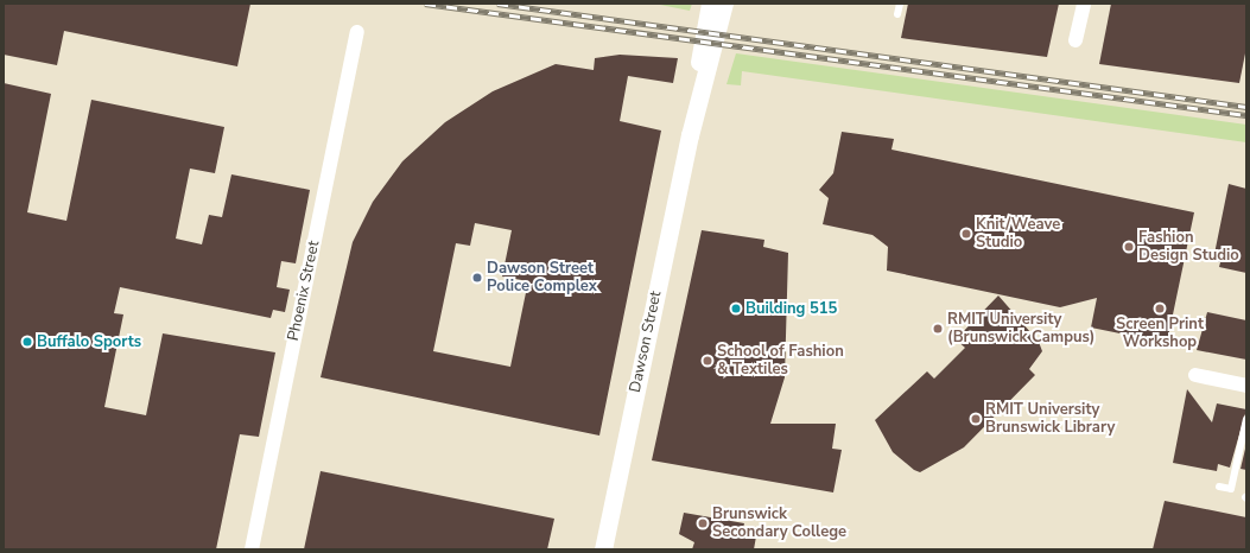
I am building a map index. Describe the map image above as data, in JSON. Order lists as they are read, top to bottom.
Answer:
{
  "streets": {
    "street": ["Phoenix Street", "Dawson Street"]
  },
  "places": [
    "Knit/Weave Studio",
    "Fashion Design Studio",
    "Dawson Street Police Complex",
    "Building 515",
    "Screen Print Workshop",
    "RMIT University (Brunswick Campus)",
    "Buffalo Sports",
    "School of Fashion & Textiles",
    "RMIT University Brunswick Library",
    "Brunswick Secondary College"
  ]
}
